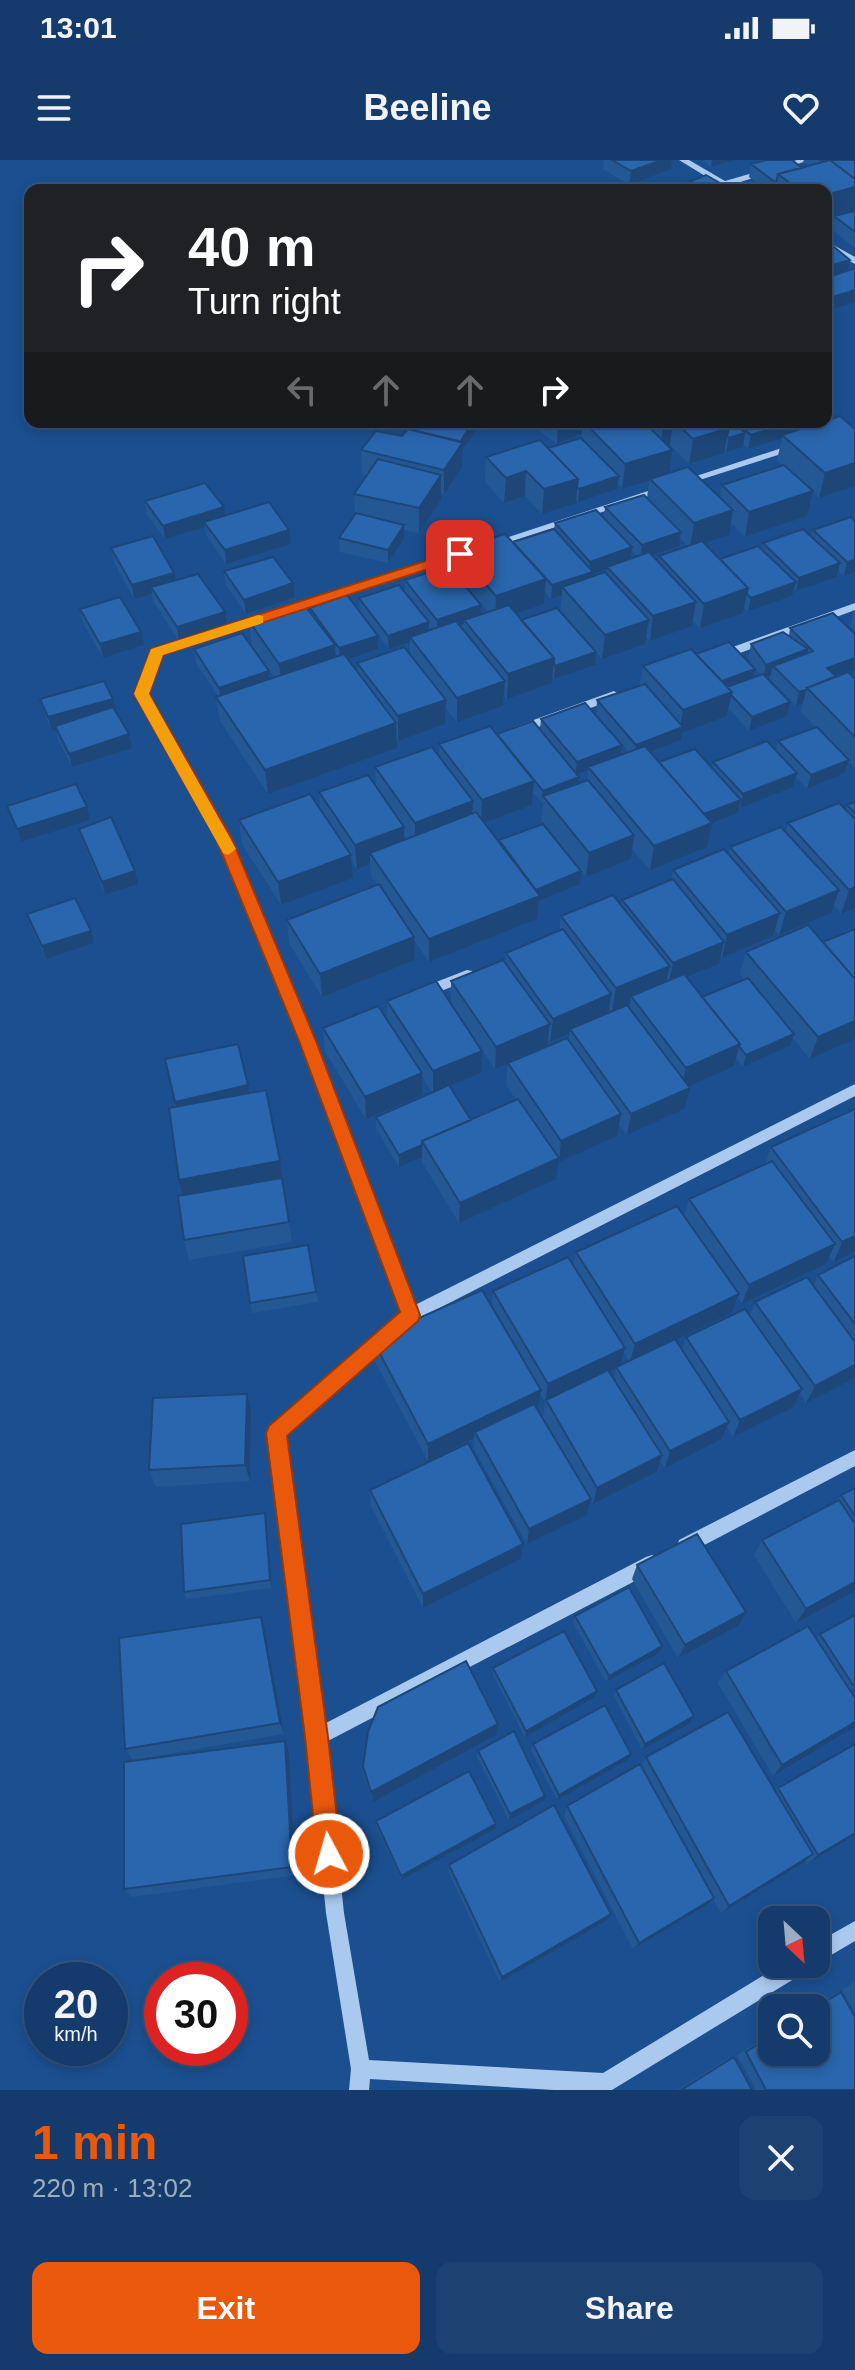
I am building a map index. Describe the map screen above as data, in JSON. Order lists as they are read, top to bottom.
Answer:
{
  "north": "bottom right",
  "page": {
    "status": "13:01",
    "header": "Beeline",
    "turn": ["40 m", "Turn right"],
    "speed": "20 km/h",
    "limit": "30",
    "heading": ["1 min", "220 m · 13:02"],
    "buttons": ["Exit", "Share"]
  }
}
